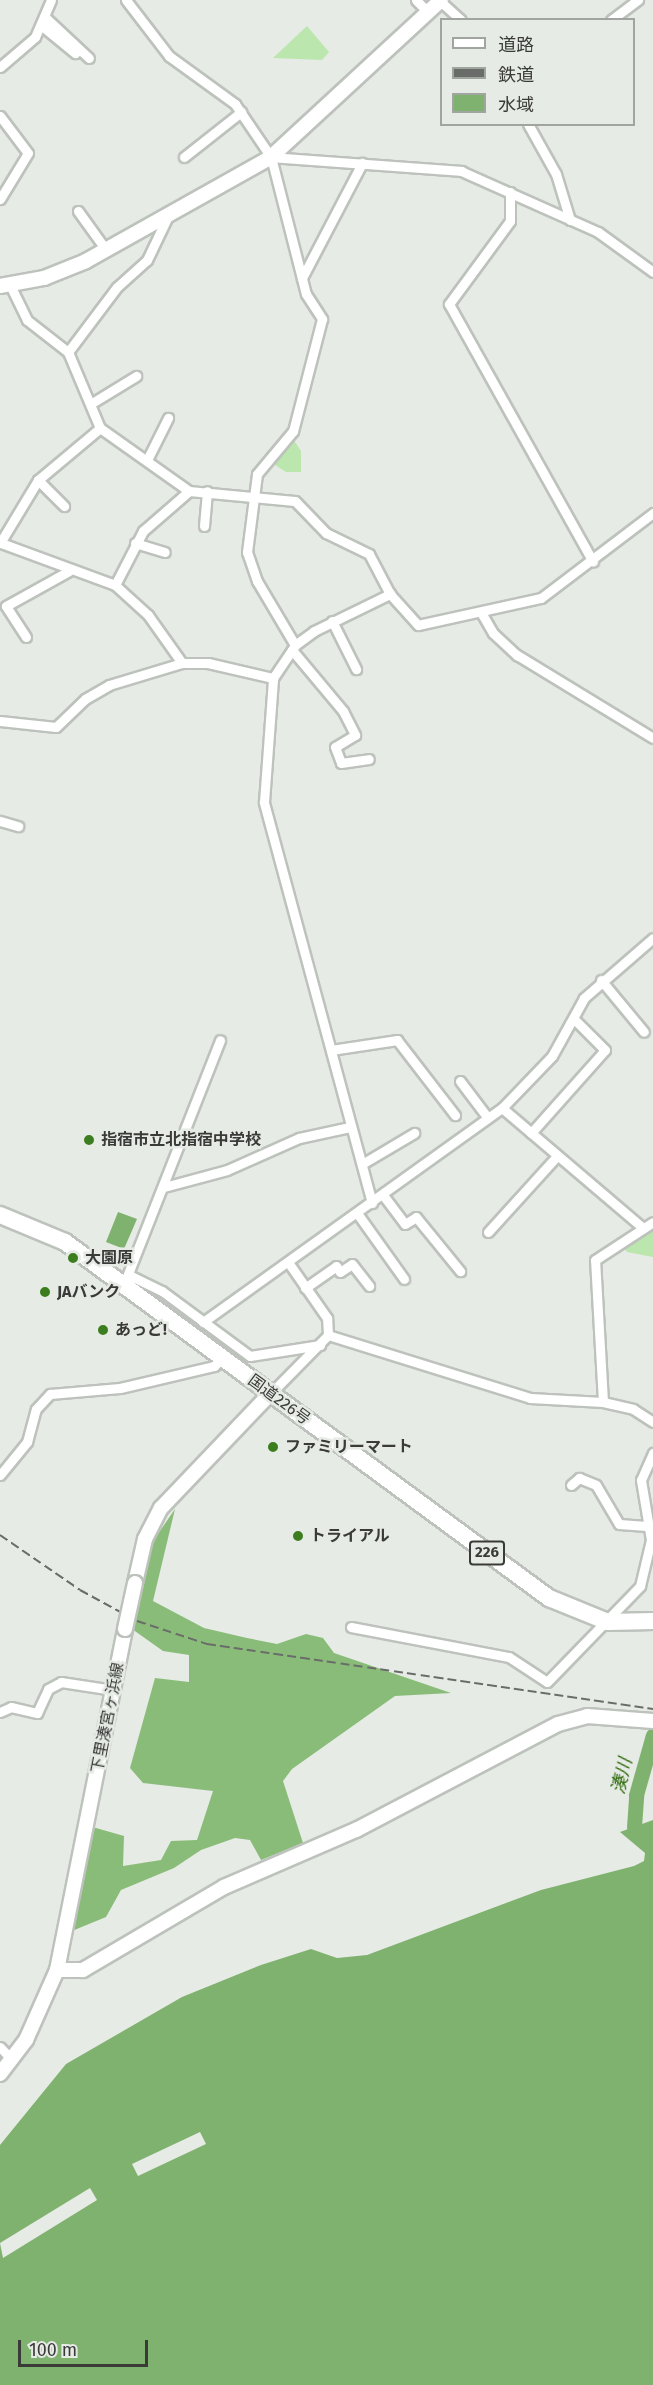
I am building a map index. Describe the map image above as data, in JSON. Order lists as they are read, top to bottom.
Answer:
{
  "streets": {
    "highway": ["国道226号", "226"],
    "street": ["下里湊宮ヶ浜線"]
  },
  "crossings": [
    ["国道226号", "下里湊宮ヶ浜線"]
  ],
  "water": ["湊川"],
  "places": [
    "指宿市立北指宿中学校",
    "大園原",
    "JAバンク",
    "あっど!",
    "ファミリーマート",
    "トライアル"
  ],
  "legend": ["道路", "鉄道", "水域"],
  "scale_bar": "100 m"
}
